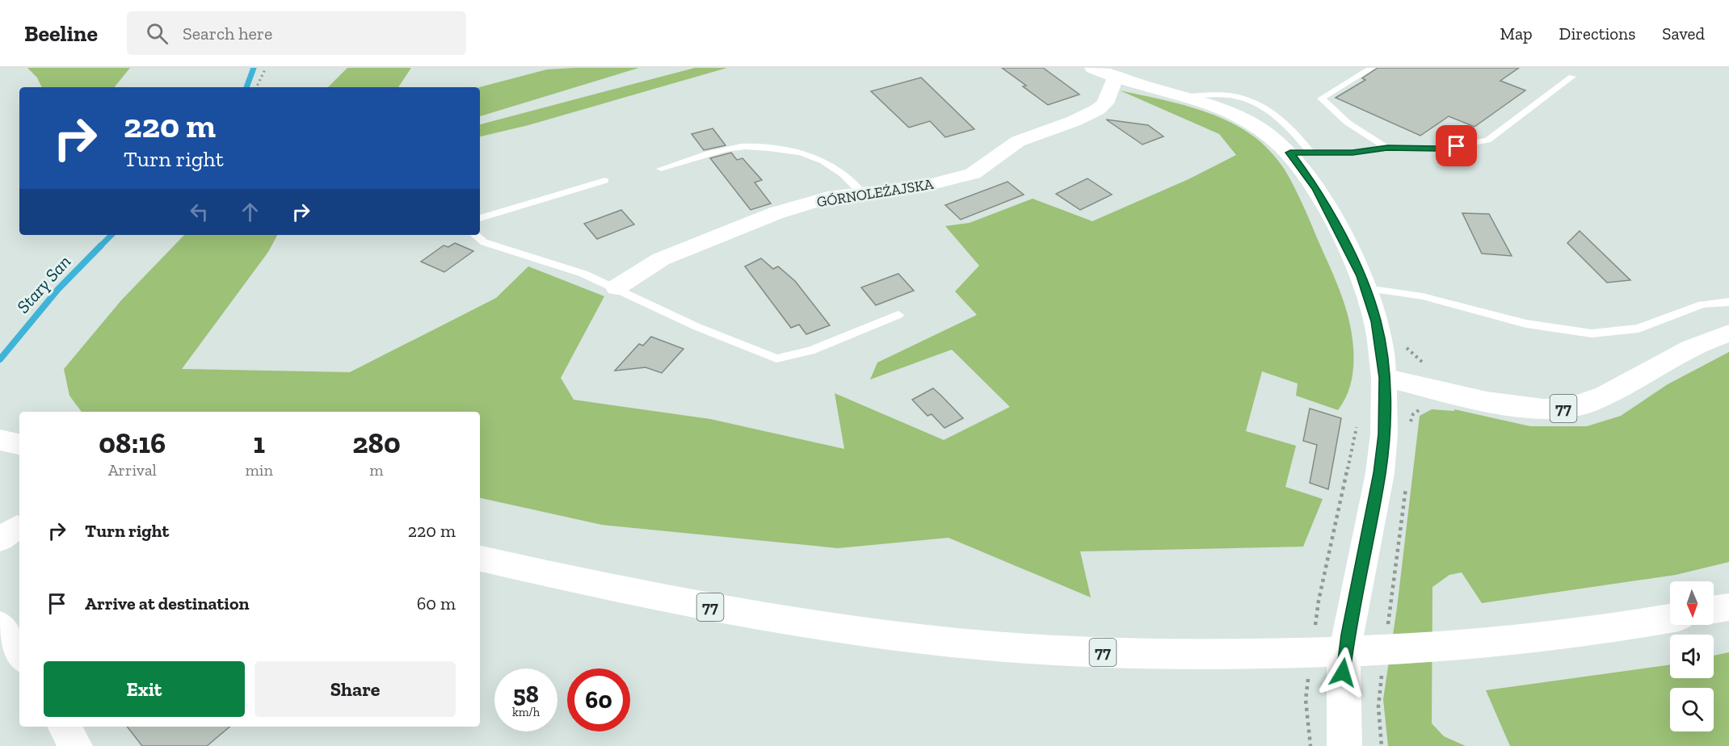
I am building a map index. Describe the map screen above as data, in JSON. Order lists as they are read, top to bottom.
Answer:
{
  "streets": {
    "main road": ["77"],
    "street": ["GÓRNOLEŻAJSKA"]
  },
  "water": ["Stary San"],
  "north": "bottom",
  "page": {
    "header": "Beeline",
    "search": "Search here",
    "nav": ["Map", "Directions", "Saved"],
    "turn": ["220 m", "Turn right"],
    "eta": [
      "08:16",
      "Arrival",
      "1",
      "min",
      "280",
      "m"
    ],
    "list": [
      {
        "name": "Turn right",
        "value": "220 m"
      },
      {
        "name": "Arrive at destination",
        "value": "60 m"
      }
    ],
    "buttons": ["Exit", "Share"],
    "speed": "58 km/h",
    "limit": "60"
  }
}
